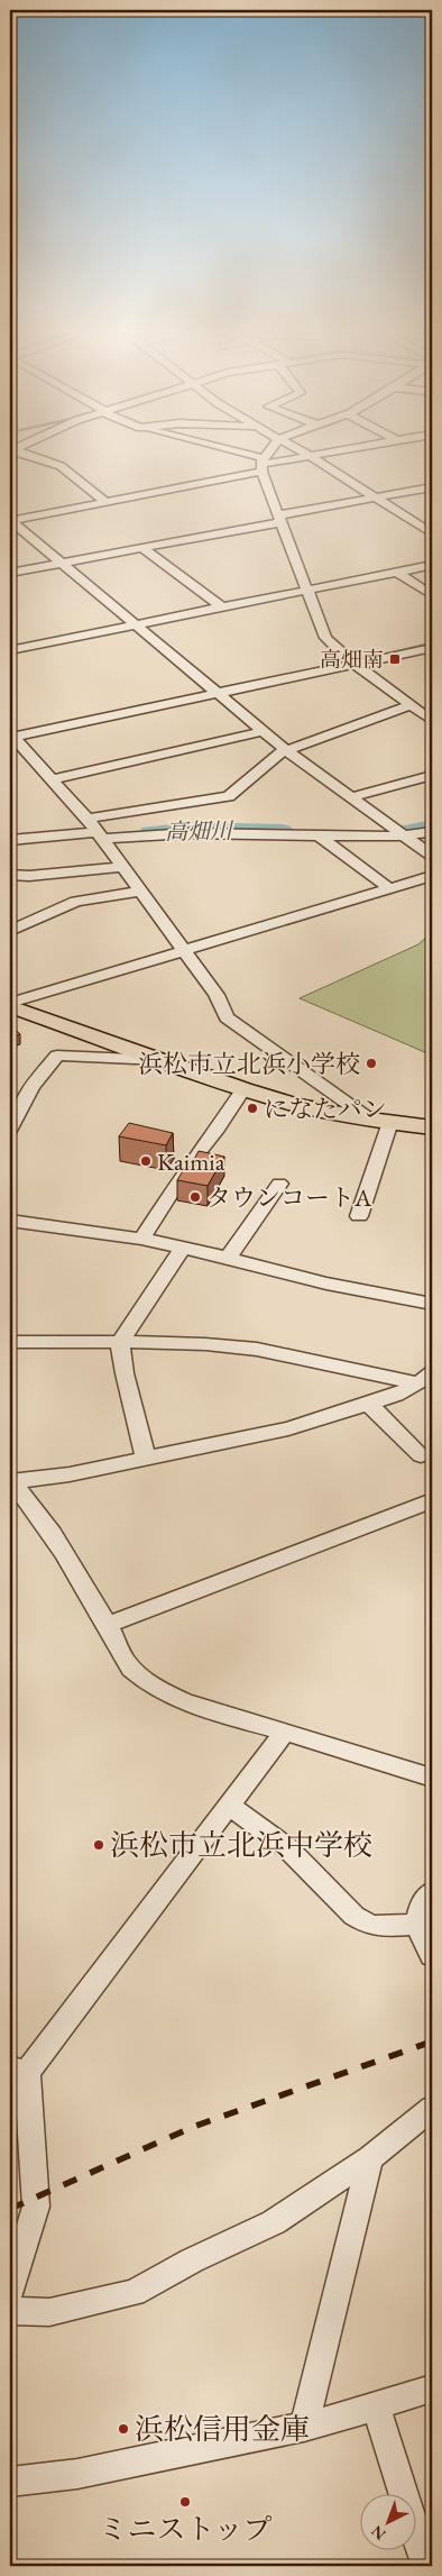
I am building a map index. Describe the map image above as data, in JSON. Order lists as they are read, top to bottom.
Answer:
{
  "water": ["高畑川"],
  "places": {
    "transit": ["高畑南"],
    "other": [
      "浜松市立北浜小学校",
      "になたパン",
      "Kaimia",
      "タウンコートA",
      "浜松市立北浜中学校",
      "浜松信用金庫",
      "ミニストップ"
    ]
  },
  "north": "bottom left"
}
